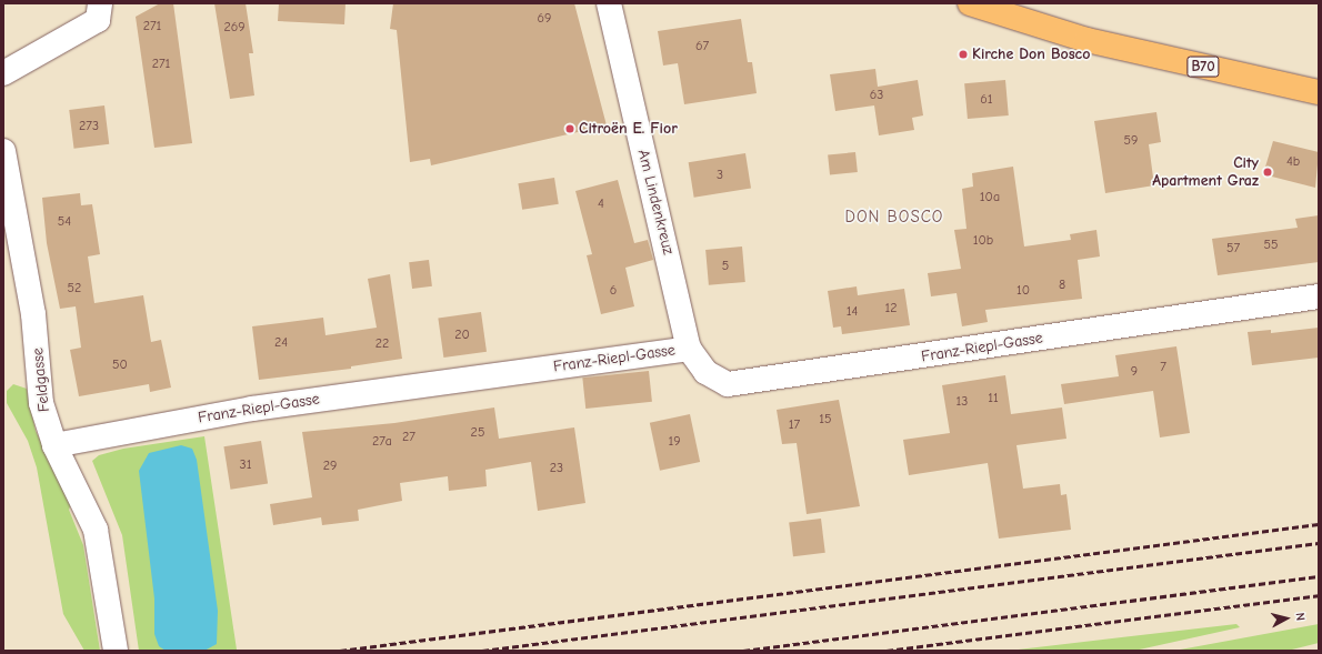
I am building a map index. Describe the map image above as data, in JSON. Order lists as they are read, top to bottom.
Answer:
{
  "streets": {
    "main road": ["B70"],
    "street": ["Am Lindenkreuz", "Franz-Riepl-Gasse", "Feldgasse"]
  },
  "crossings": [
    ["Am Lindenkreuz", "Franz-Riepl-Gasse"],
    ["Franz-Riepl-Gasse", "Feldgasse"]
  ],
  "districts": ["DON BOSCO"],
  "places": ["Kirche Don Bosco", "Citroën E. Fior", "City Apartment Graz"],
  "house_numbers": [
    "69",
    "271",
    "269",
    "67",
    "271",
    "63",
    "61",
    "273",
    "59",
    "4b",
    "3",
    "10a",
    "4",
    "54",
    "10b",
    "55",
    "57",
    "5",
    "8",
    "52",
    "6",
    "10",
    "12",
    "14",
    "20",
    "24",
    "22",
    "50",
    "7",
    "9",
    "11",
    "13",
    "15",
    "17",
    "25",
    "27",
    "27a",
    "19",
    "31",
    "29",
    "23"
  ],
  "north": "right"
}
